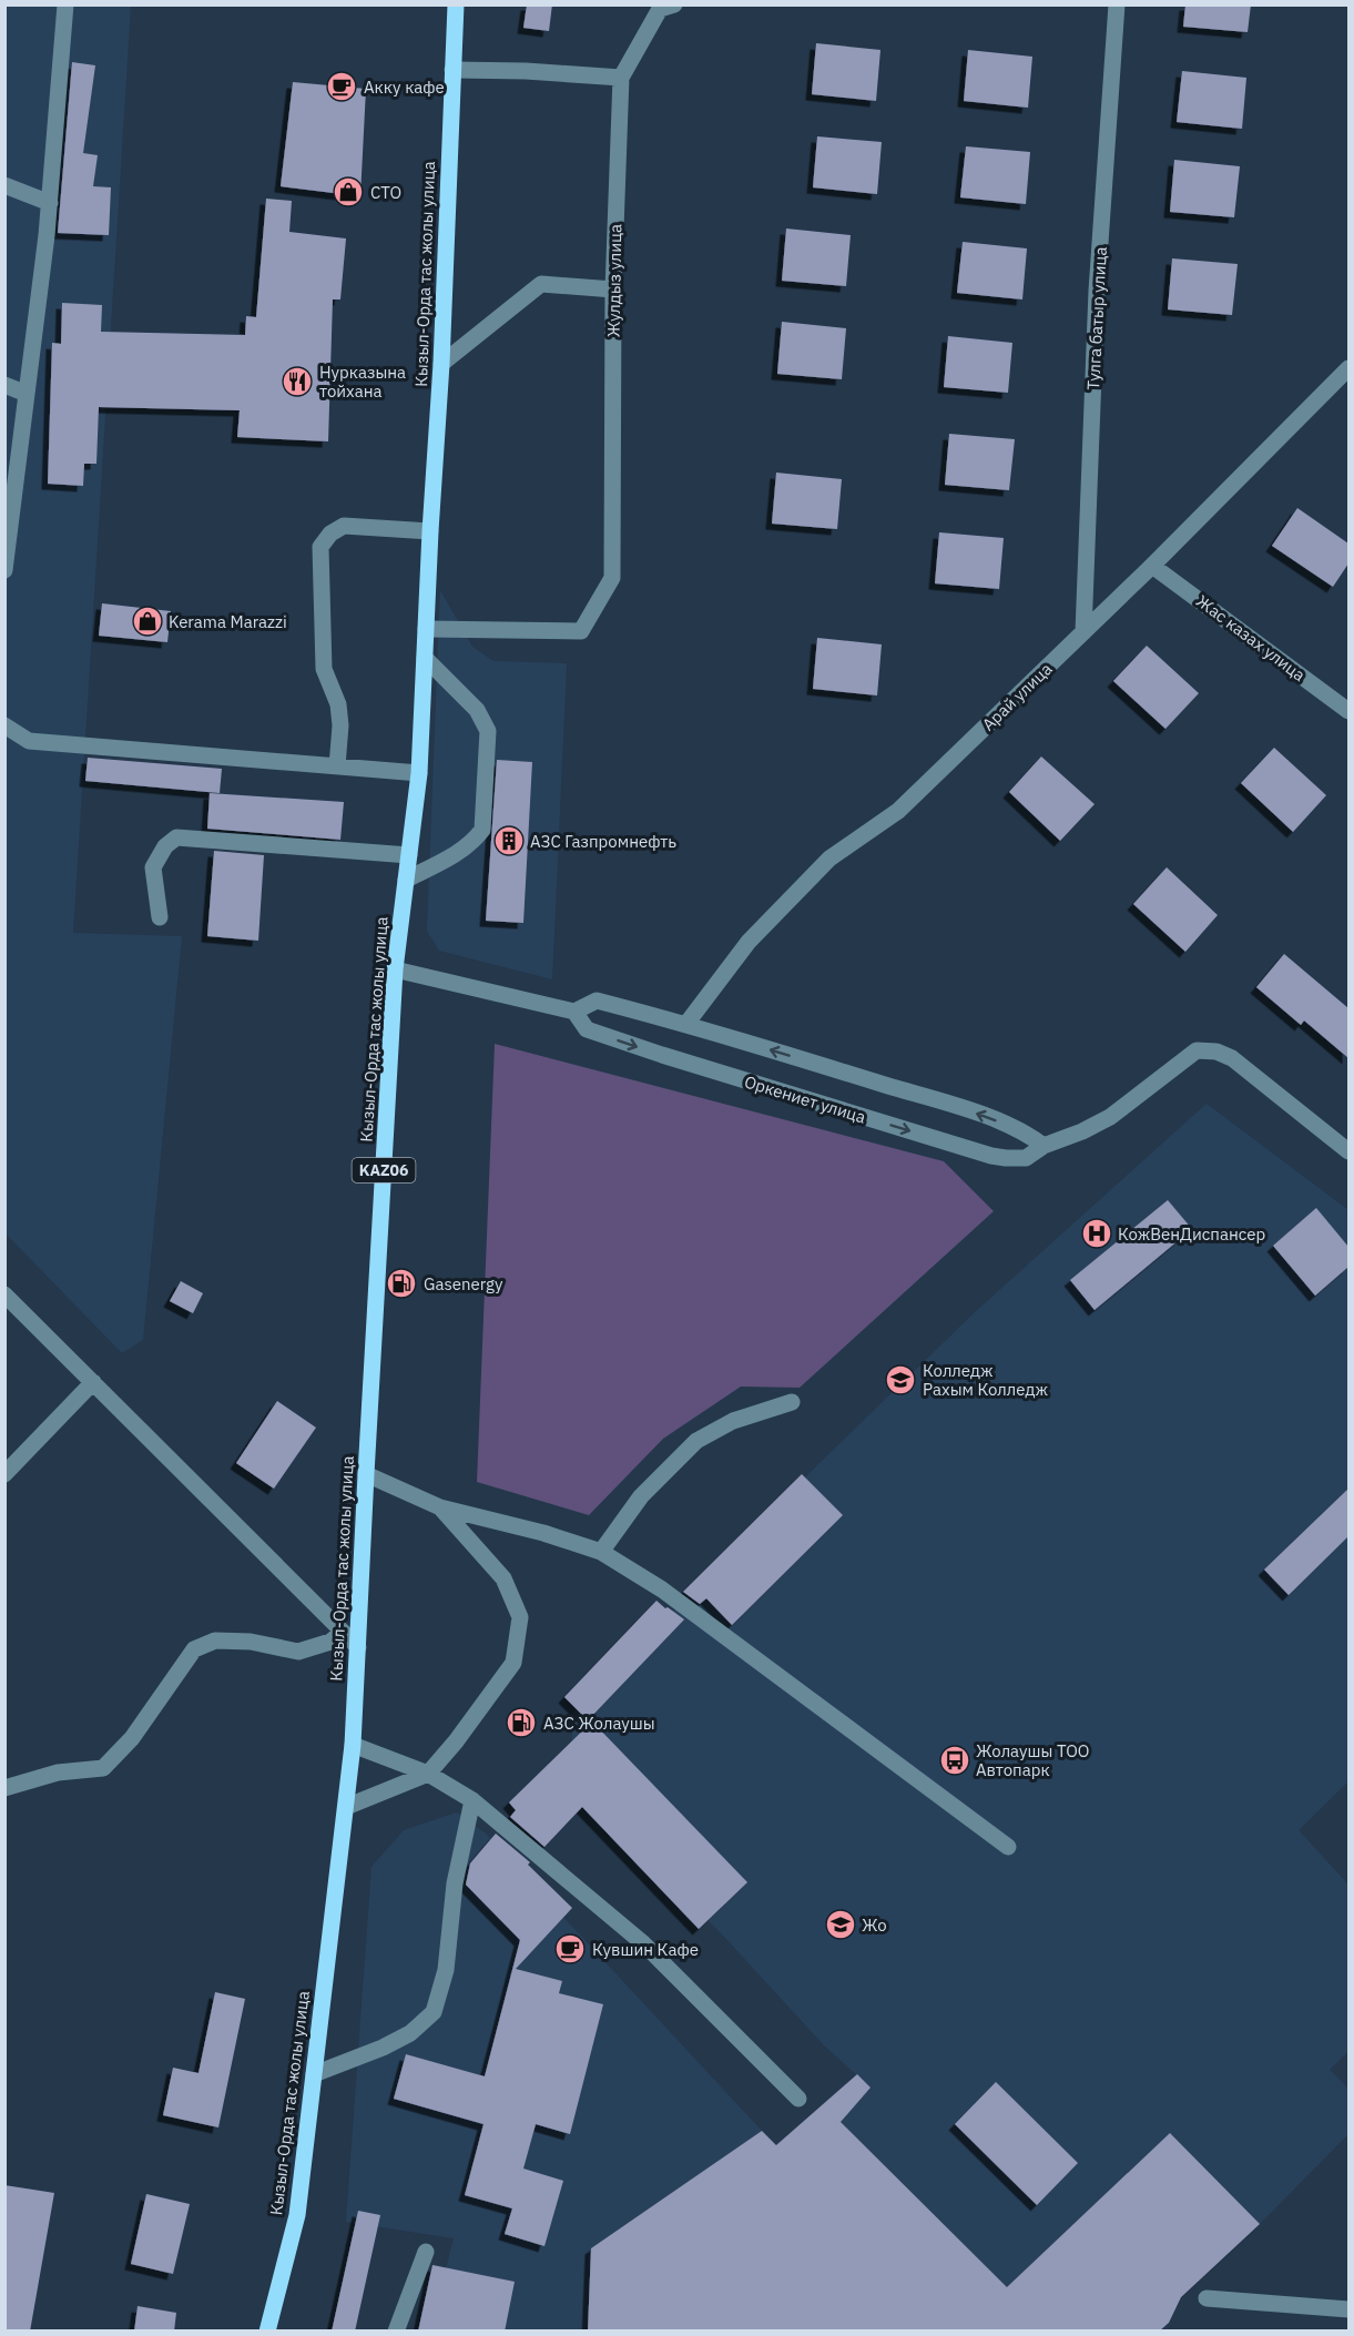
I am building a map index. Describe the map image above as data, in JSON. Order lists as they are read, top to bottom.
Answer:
{
  "streets": {
    "main road": ["Кызыл-Орда тас жолы улица", "KАZ06"],
    "street": [
      "Жулдыз улица",
      "Тулга батыр улица",
      "Жас казах улица",
      "Арай улица",
      "Оркениет улица"
    ]
  },
  "crossings": [
    ["Кызыл-Орда тас жолы улица", "Жулдыз улица"],
    ["Кызыл-Орда тас жолы улица", "Оркениет улица"],
    ["Тулга батыр улица", "Арай улица"],
    ["Жас казах улица", "Арай улица"],
    ["Арай улица", "Оркениет улица"]
  ],
  "places": {
    "cafe": ["Акку кафе", "Кувшин Кафе"],
    "shop": ["СТО", "Kerama Marazzi"],
    "restaurant": ["Нурказына тойхана"],
    "building": ["АЗС Газпромнефть"],
    "hospital": ["КожВенДиспансер"],
    "fuel station": ["Gasenergy", "АЗС Жолаушы"],
    "school or university": ["Колледж Рахым Колледж", "Жо"],
    "bus stop": ["Жолаушы ТОО Автопарк"]
  }
}
